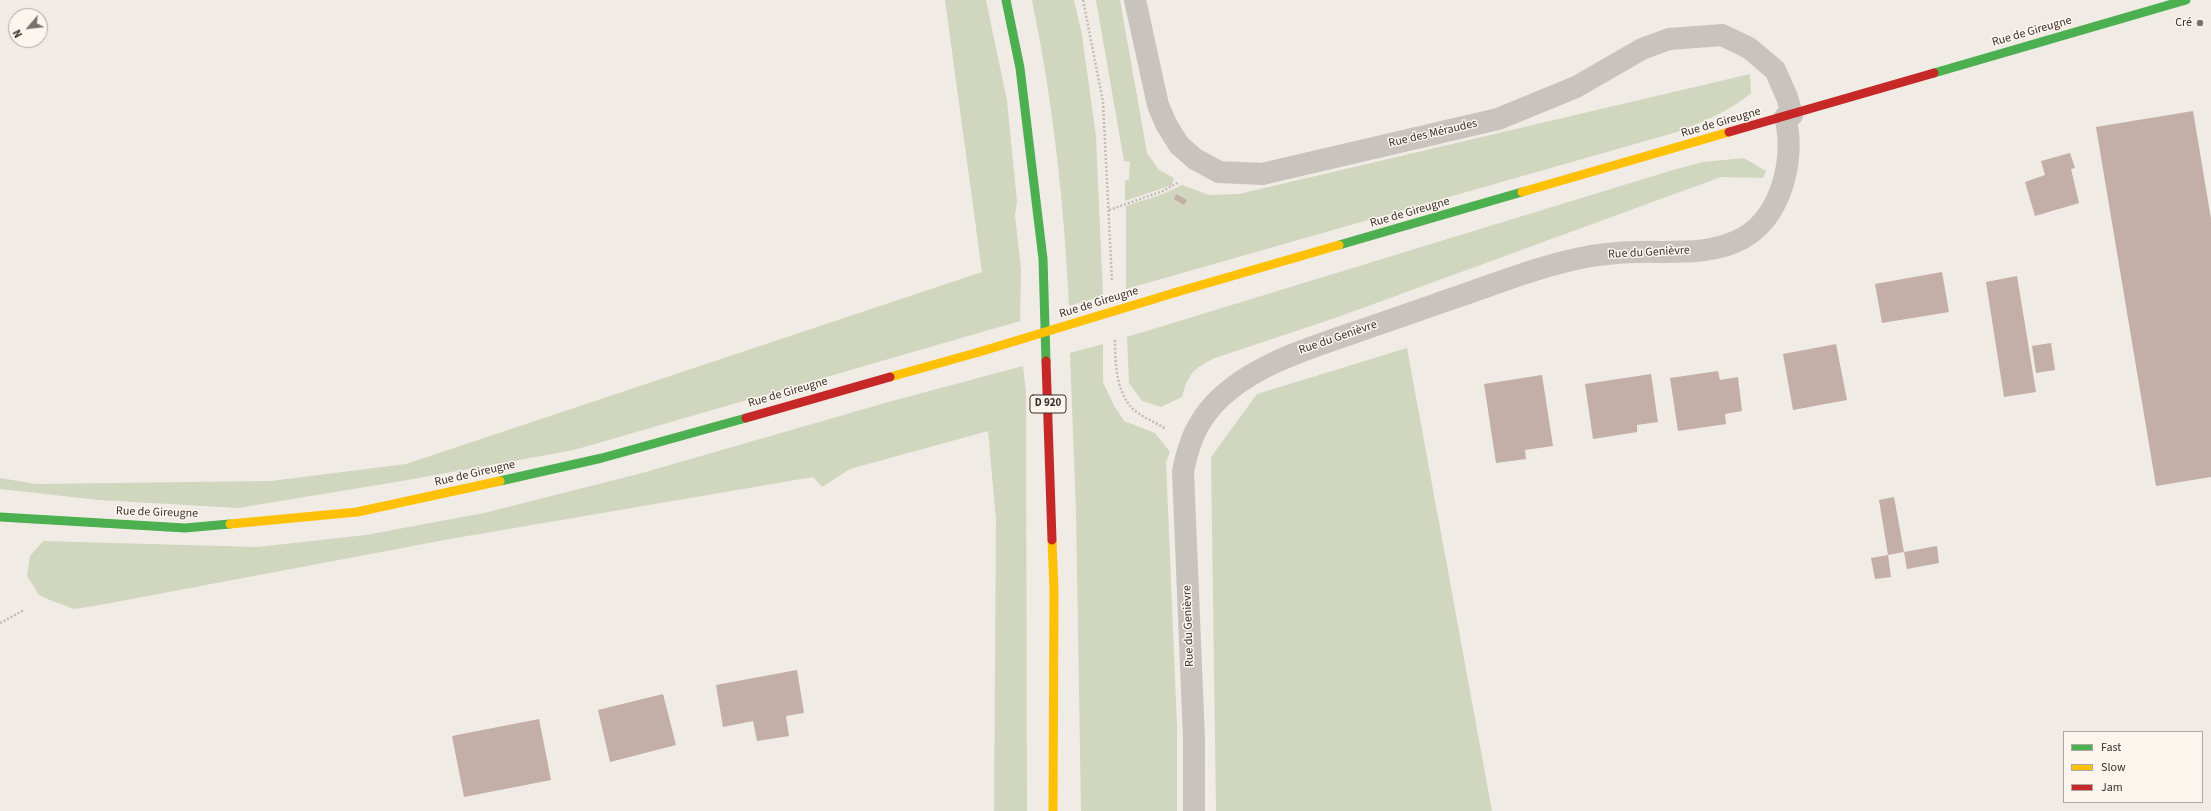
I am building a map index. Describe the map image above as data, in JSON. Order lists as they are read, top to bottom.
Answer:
{
  "streets": {
    "street": [
      "Rue de Gireugne",
      "Rue des Méraudes",
      "Rue du Genièvre",
      "D 920"
    ]
  },
  "crossings": [
    ["Rue de Gireugne", "Rue des Méraudes"],
    ["Rue de Gireugne", "Rue du Genièvre"],
    ["Rue des Méraudes", "Rue du Genièvre"]
  ],
  "places": ["Cré"],
  "legend": ["Fast", "Slow", "Jam"],
  "north": "bottom left"
}
